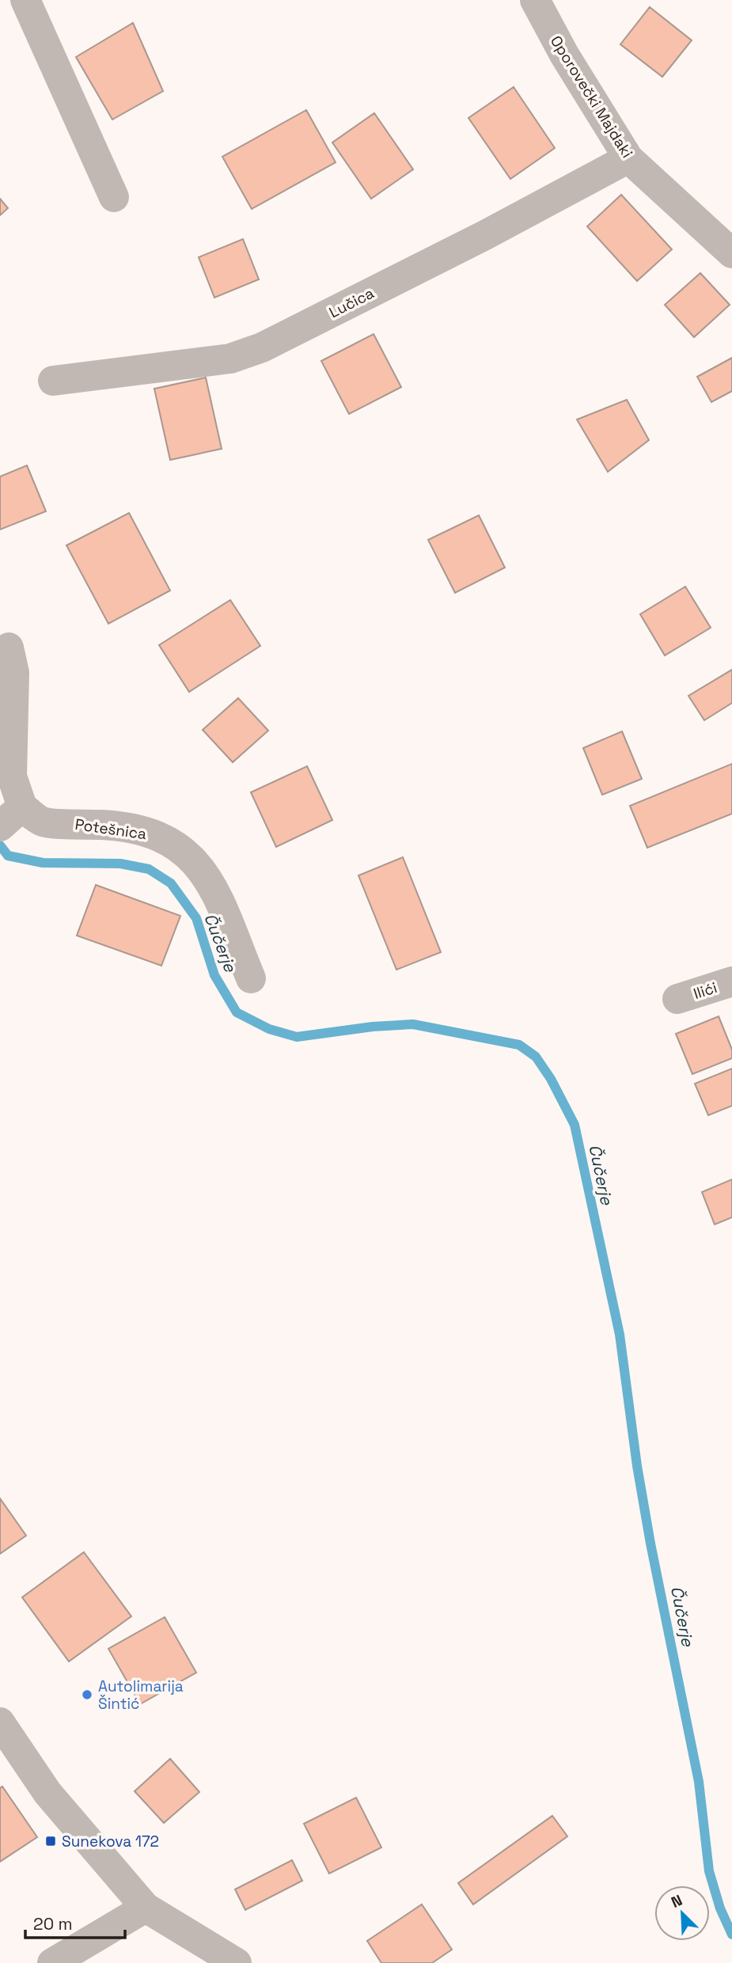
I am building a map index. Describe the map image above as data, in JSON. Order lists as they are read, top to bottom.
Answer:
{
  "streets": {
    "street": [
      "Oporovečki Majdaki",
      "Lučica",
      "Potešnica",
      "Ilići"
    ]
  },
  "crossings": [
    ["Oporovečki Majdaki", "Lučica"]
  ],
  "water": ["Čučerje"],
  "places": {
    "other": ["Autolimarija Šintić"],
    "transit": ["Sunekova 172"]
  },
  "scale_bar": "20 m",
  "north": "top left"
}
